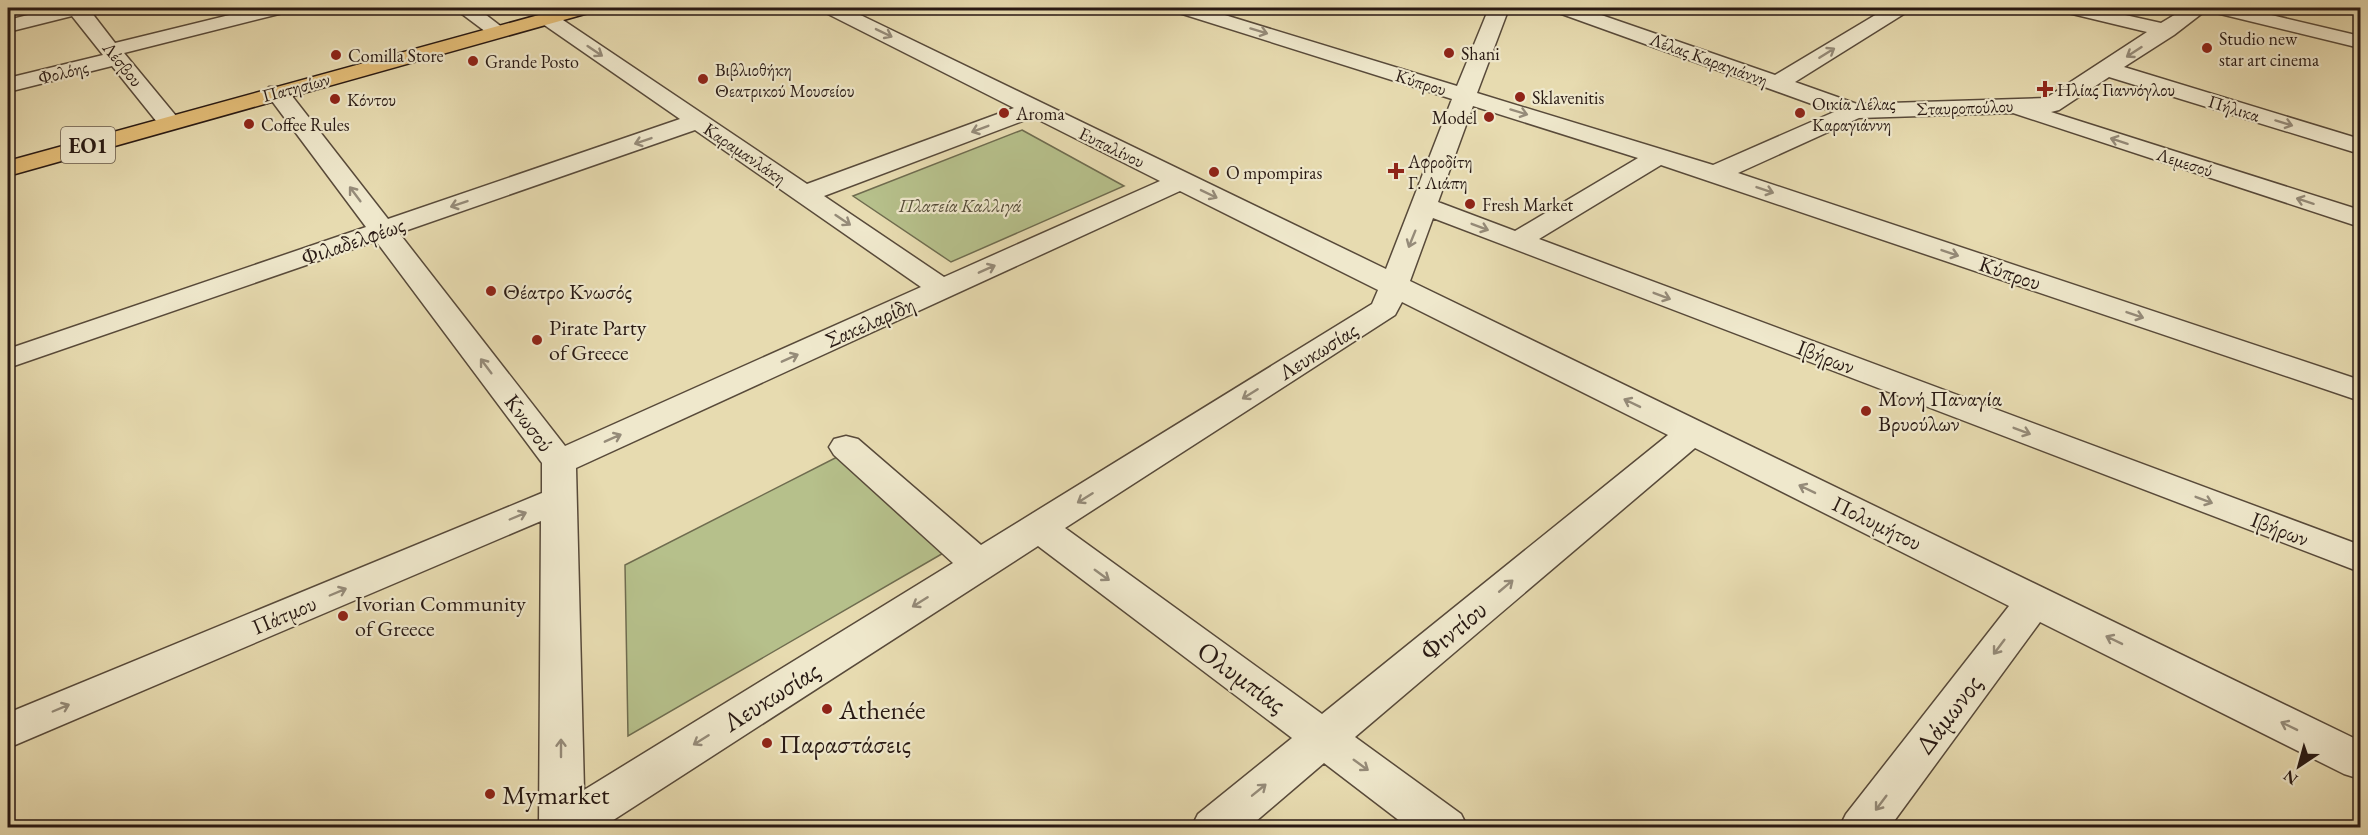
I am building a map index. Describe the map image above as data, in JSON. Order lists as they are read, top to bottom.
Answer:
{
  "streets": {
    "main road": ["Πατησίων", "ΕΟ1"],
    "street": [
      "Λέλας Καραγιάννη",
      "Λέσβου",
      "Φολόης",
      "Κύπρου",
      "Σταυροπούλου",
      "Πήλικα",
      "Ευπαλίνου",
      "Καραμανλάκη",
      "Λεμεσού",
      "Φιλαδελφέως",
      "Σακελαρίδη",
      "Λευκωσίας",
      "Ιβήρων",
      "Κνωσού",
      "Πολυμήτου",
      "Πάτμου",
      "Φιντίου",
      "Ολυμπίας",
      "Δάμωνος"
    ]
  },
  "crossings": [
    ["Λέλας Καραγιάννη", "Σταυροπούλου"],
    ["Λέσβου", "Φολόης"],
    ["Λέσβου", "Πατησίων"],
    ["Κύπρου", "Σταυροπούλου"],
    ["Κύπρου", "Λευκωσίας"],
    ["Πατησίων", "Καραμανλάκη"],
    ["Πατησίων", "Κνωσού"],
    ["Σταυροπούλου", "Πήλικα"],
    ["Σταυροπούλου", "Λεμεσού"],
    ["Ευπαλίνου", "Σακελαρίδη"],
    ["Ευπαλίνου", "Λευκωσίας"],
    ["Ευπαλίνου", "Πολυμήτου"],
    ["Καραμανλάκη", "Φιλαδελφέως"],
    ["Καραμανλάκη", "Σακελαρίδη"],
    ["Φιλαδελφέως", "Κνωσού"],
    ["Σακελαρίδη", "Κνωσού"],
    ["Σακελαρίδη", "Πάτμου"],
    ["Λευκωσίας", "Ιβήρων"],
    ["Λευκωσίας", "Πολυμήτου"],
    ["Λευκωσίας", "Ολυμπίας"],
    ["Κνωσού", "Πάτμου"],
    ["Πολυμήτου", "Φιντίου"],
    ["Πολυμήτου", "Δάμωνος"],
    ["Φιντίου", "Ολυμπίας"]
  ],
  "one_way": [
    "Κύπρου",
    "Ευπαλίνου",
    "Καραμανλάκη",
    "Φιλαδελφέως",
    "Λευκωσίας",
    "Ιβήρων",
    "Κνωσού",
    "Πολυμήτου",
    "Πάτμου",
    "Φιντίου",
    "Ολυμπίας",
    "Δάμωνος"
  ],
  "parks": ["Πλατεία Καλλιγά"],
  "places": {
    "other": [
      "Studio new star art cinema",
      "Shani",
      "Comilla Store",
      "Grande Posto",
      "Βιβλιοθήκη Θεατρικού Μουσείου",
      "Sklavenitis",
      "Κόντου",
      "Aroma",
      "Οικία Λέλας Καραγιάννη",
      "Model",
      "Coffee Rules",
      "O mpompiras",
      "Fresh Market",
      "Θέατρο Κνωσός",
      "Pirate Party of Greece",
      "Μονή Παναγία Βρυούλων",
      "Ivorian Community of Greece",
      "Athenée",
      "Παραστάσεις",
      "Mymarket"
    ],
    "health": ["Ηλίας Γιαννόγλου", "Αφροδίτη Γ. Λιάπη"]
  },
  "north": "bottom left"
}
